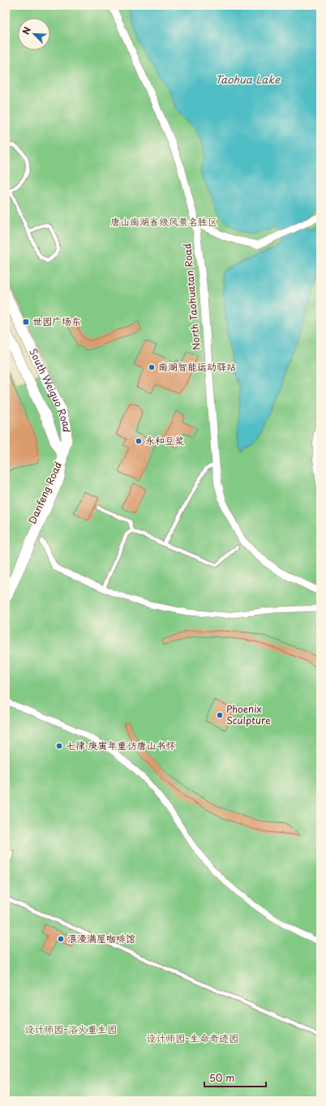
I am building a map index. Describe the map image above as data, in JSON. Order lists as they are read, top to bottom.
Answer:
{
  "streets": {
    "main road": ["South Weiguo Road", "Danfeng Road"],
    "street": ["North Taohuatan Road"]
  },
  "crossings": [
    ["South Weiguo Road", "Danfeng Road"]
  ],
  "water": ["Taohua Lake"],
  "parks": ["唐山南湖省级风景名胜区", "设计师园-浴火重生园", "设计师园-生命奇迹园"],
  "places": {
    "transit": ["世园广场东"],
    "other": [
      "南湖智能运动驿站",
      "永和豆浆",
      "Phoenix Sculpture",
      "七律·庚寅年重访唐山书怀",
      "浪漫满屋咖啡馆"
    ]
  },
  "scale_bar": "50 m",
  "north": "top left"
}
